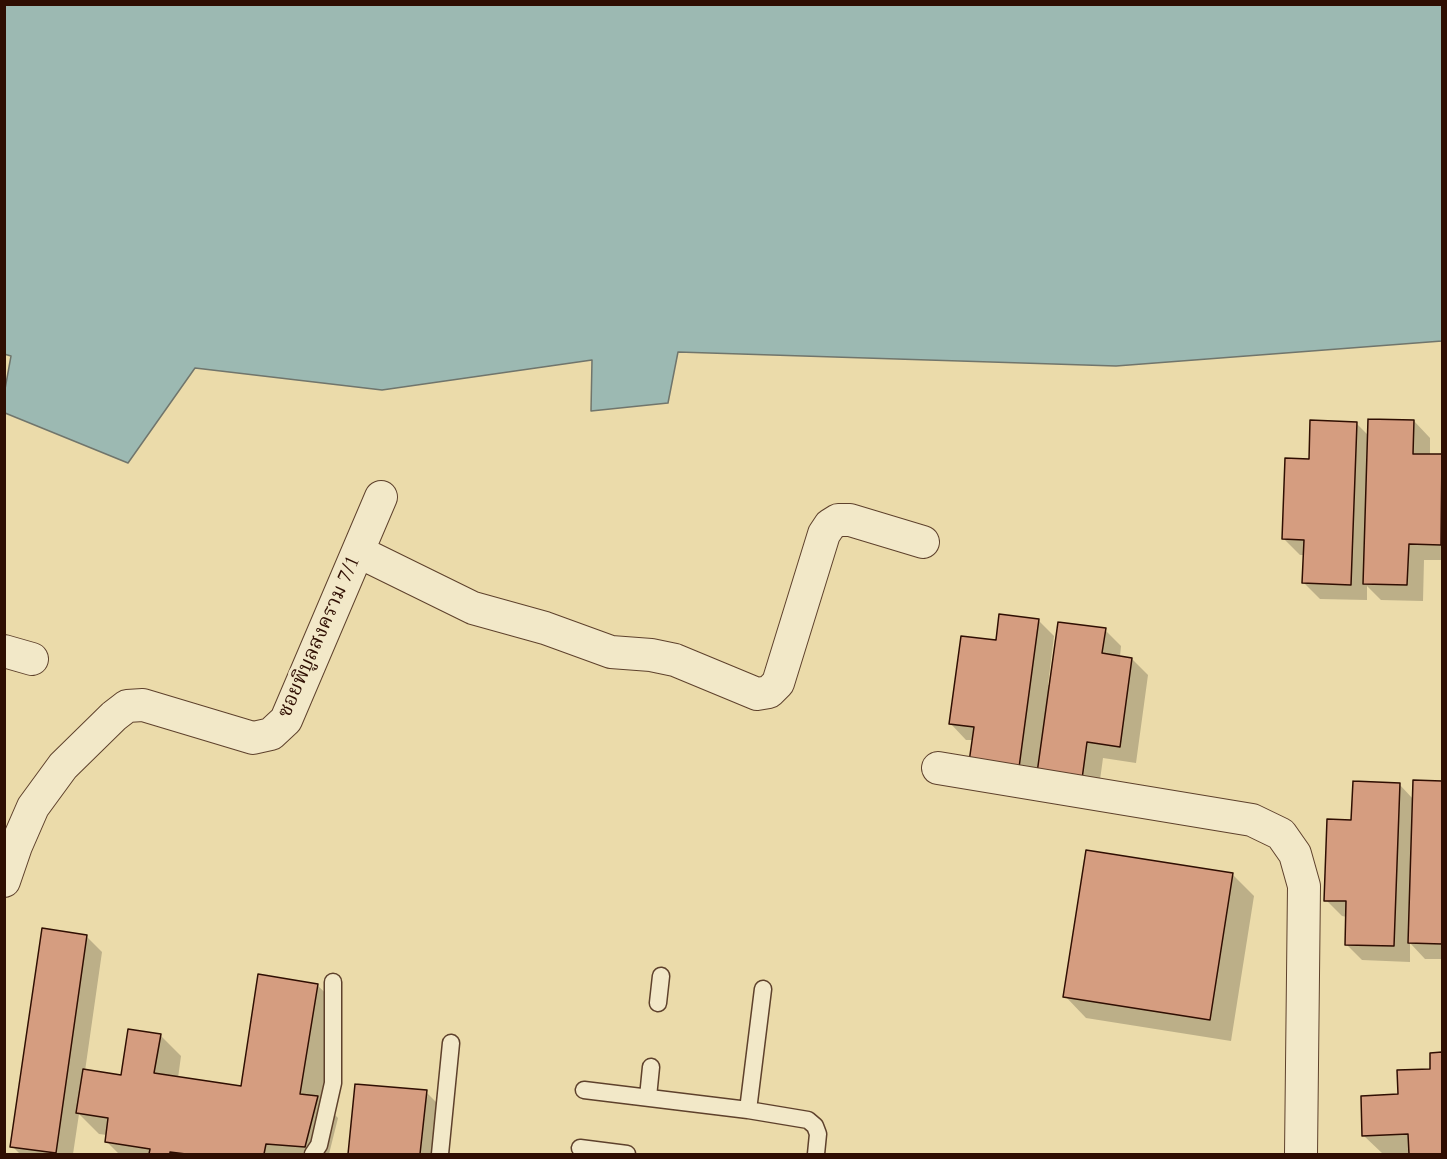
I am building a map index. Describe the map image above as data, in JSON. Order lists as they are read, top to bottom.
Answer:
{
  "streets": {
    "street": ["ซอยพิบูลสงคราม 7/1"]
  }
}
